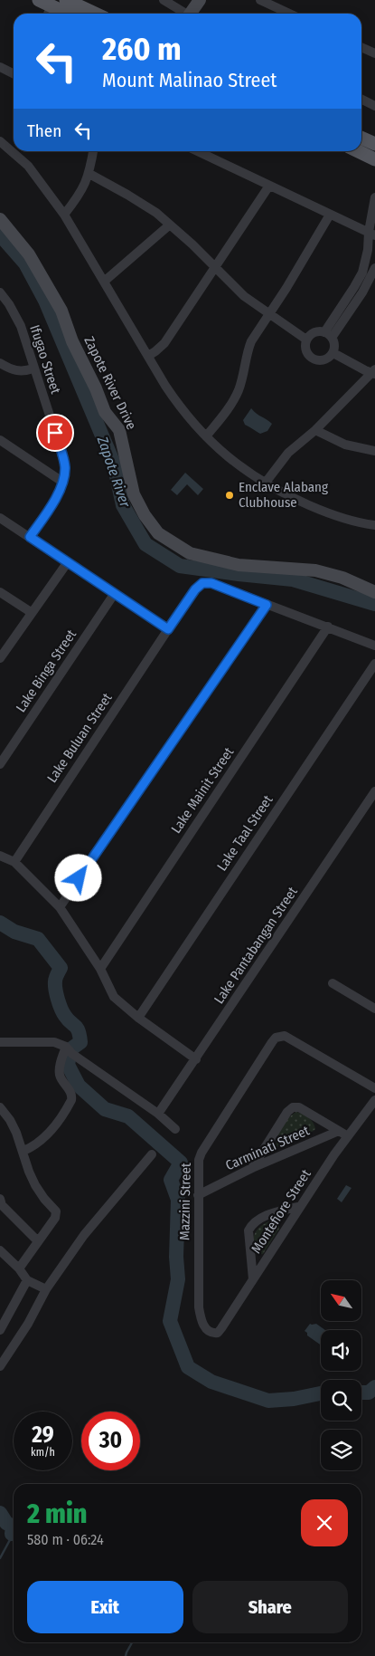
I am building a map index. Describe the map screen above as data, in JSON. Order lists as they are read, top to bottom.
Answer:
{
  "streets": {
    "street": [
      "Ifugao Street",
      "Zapote River Drive",
      "Lake Binga Street",
      "Lake Buluan Street",
      "Lake Mainit Street",
      "Lake Taal Street",
      "Lake Pantabangan Street",
      "Carminati Street",
      "Mazzini Street",
      "Montefiore Street"
    ]
  },
  "crossings": [
    ["Carminati Street", "Mazzini Street"],
    ["Mazzini Street", "Montefiore Street"]
  ],
  "water": ["Zapote River"],
  "places": ["Enclave Alabang Clubhouse"],
  "north": "top left",
  "page": {
    "turn": ["260 m", "Mount Malinao Street"],
    "then": "Then",
    "speed": "29 km/h",
    "limit": "30",
    "heading": ["2 min", "580 m · 06:24"],
    "buttons": ["Exit", "Share"]
  }
}
